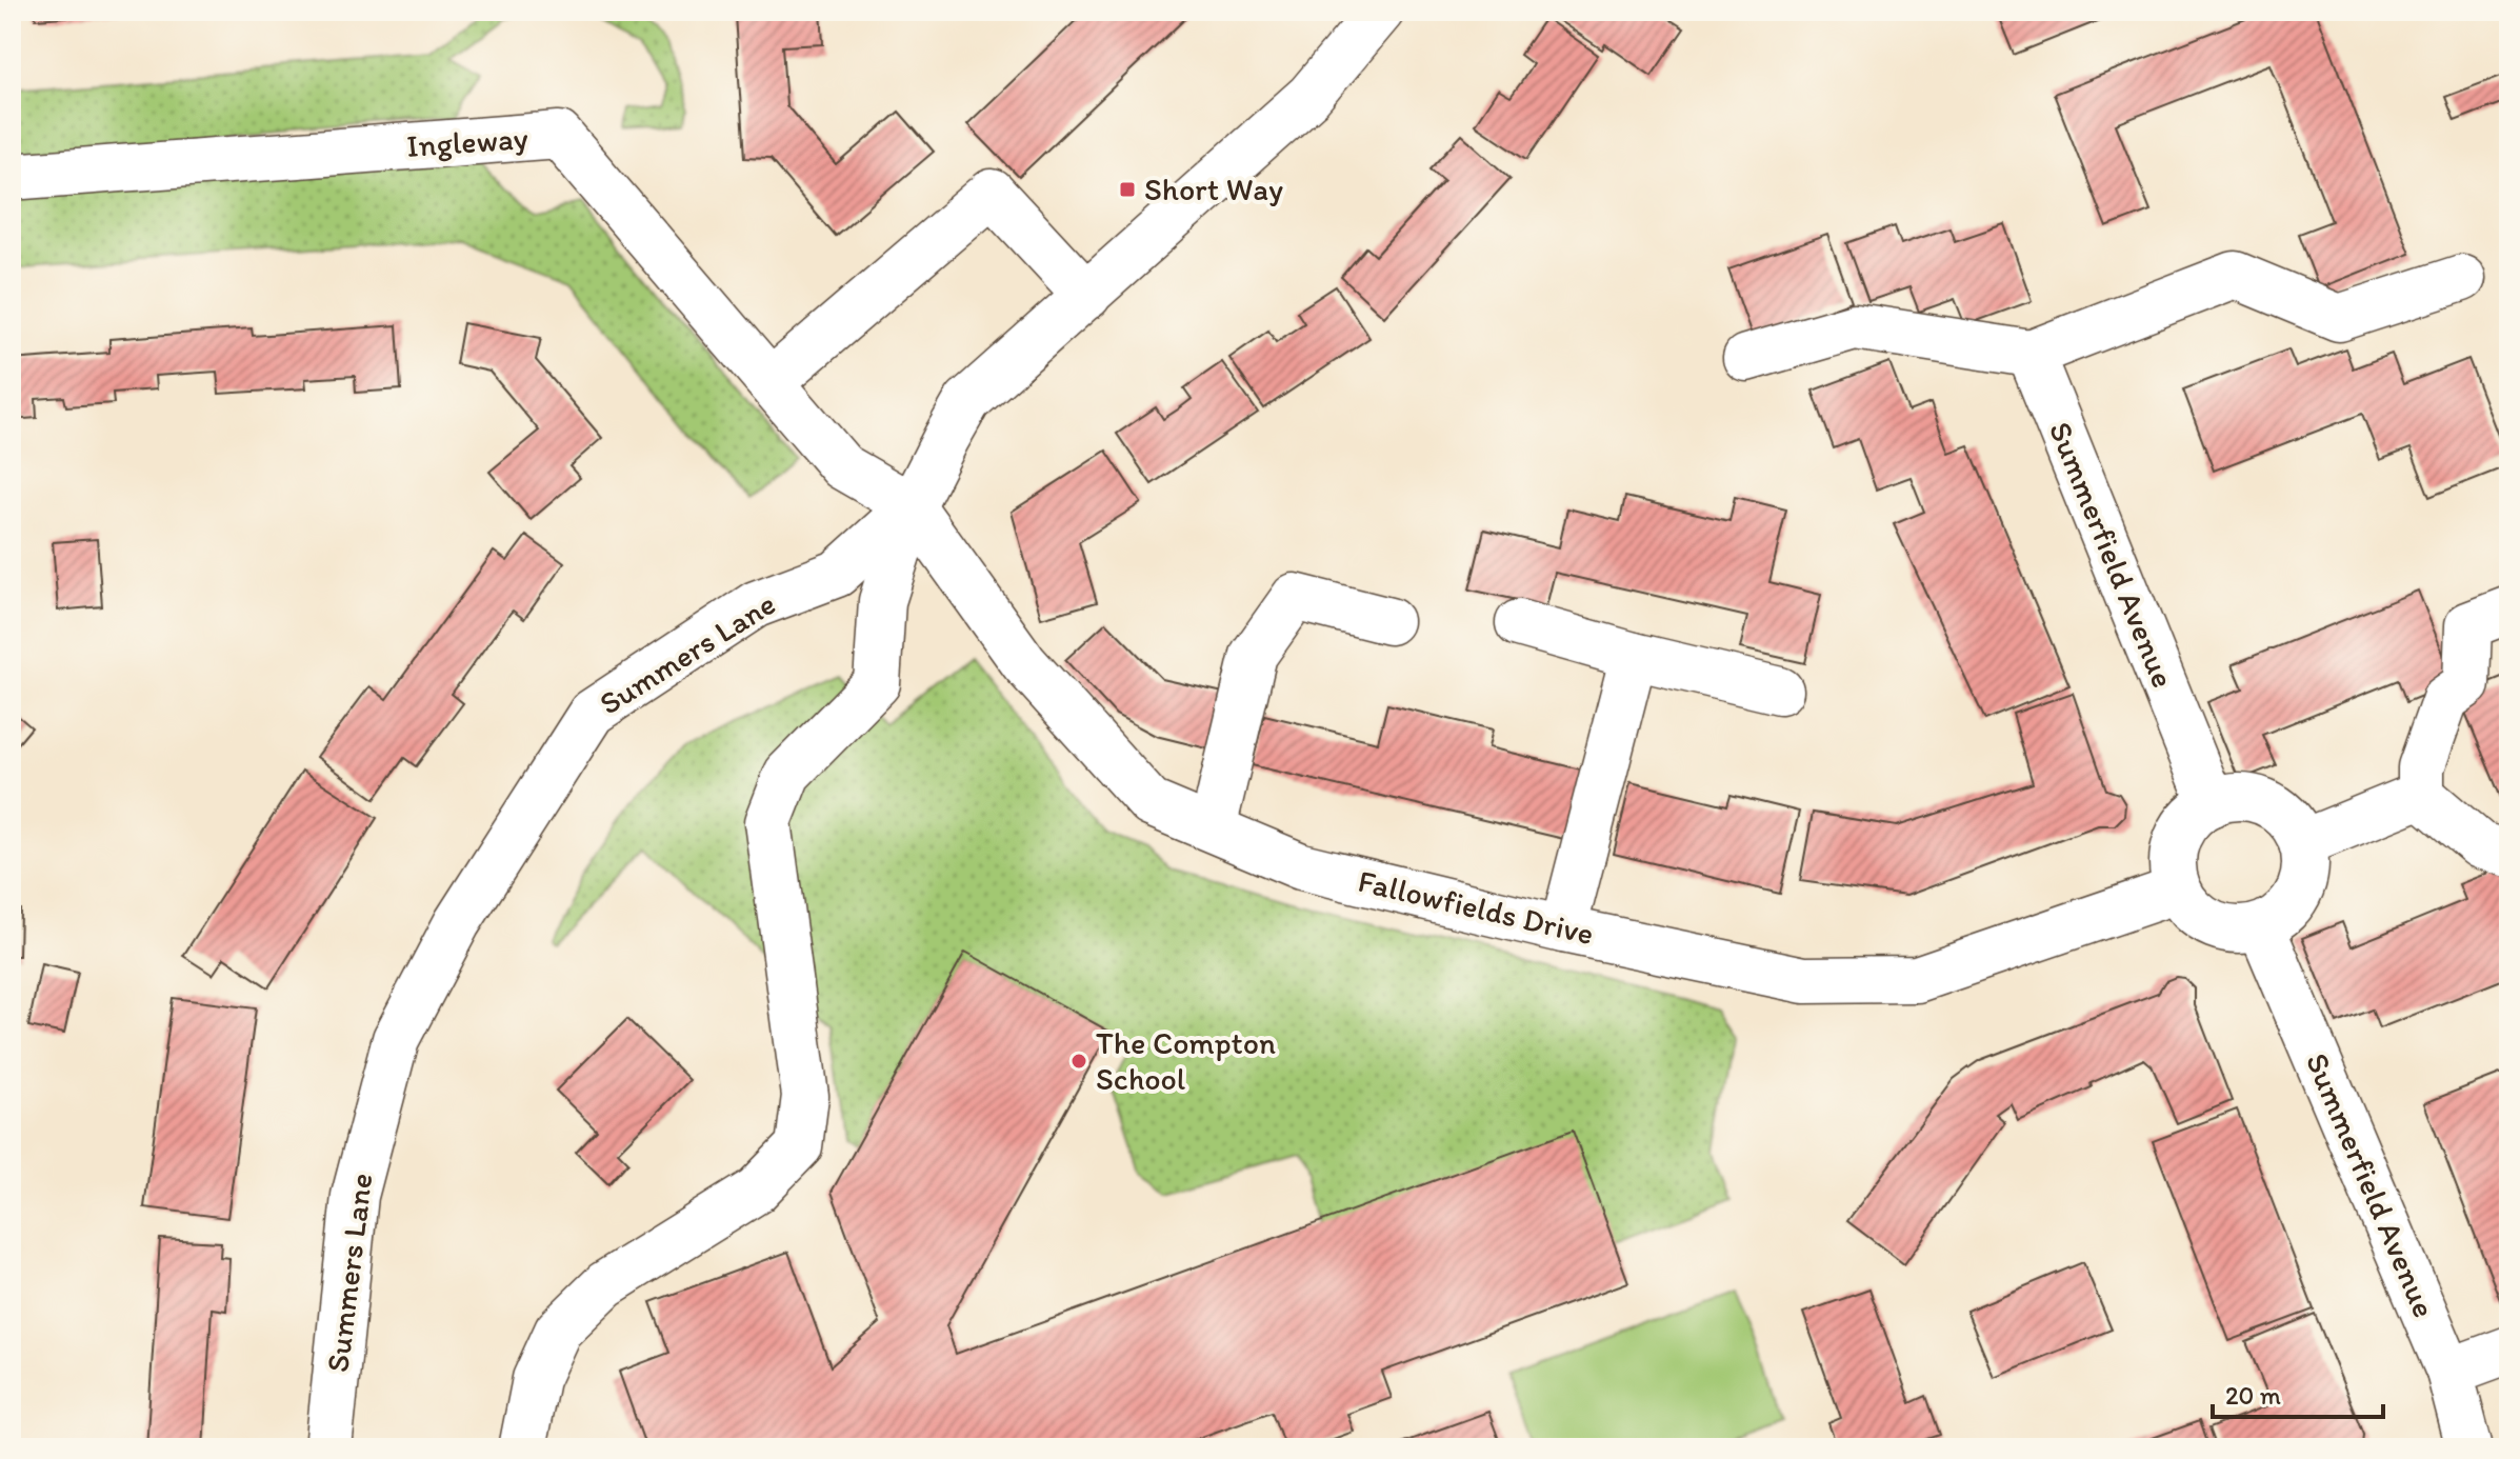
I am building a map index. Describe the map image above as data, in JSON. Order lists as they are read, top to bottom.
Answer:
{
  "streets": {
    "street": [
      "Ingleway",
      "Summerfield Avenue",
      "Summers Lane",
      "Fallowfields Drive"
    ]
  },
  "crossings": [
    ["Ingleway", "Summers Lane"],
    ["Ingleway", "Fallowfields Drive"],
    ["Summerfield Avenue", "Fallowfields Drive"],
    ["Summers Lane", "Fallowfields Drive"]
  ],
  "places": {
    "transit": ["Short Way"],
    "other": ["The Compton School"]
  },
  "scale_bar": "20 m"
}
